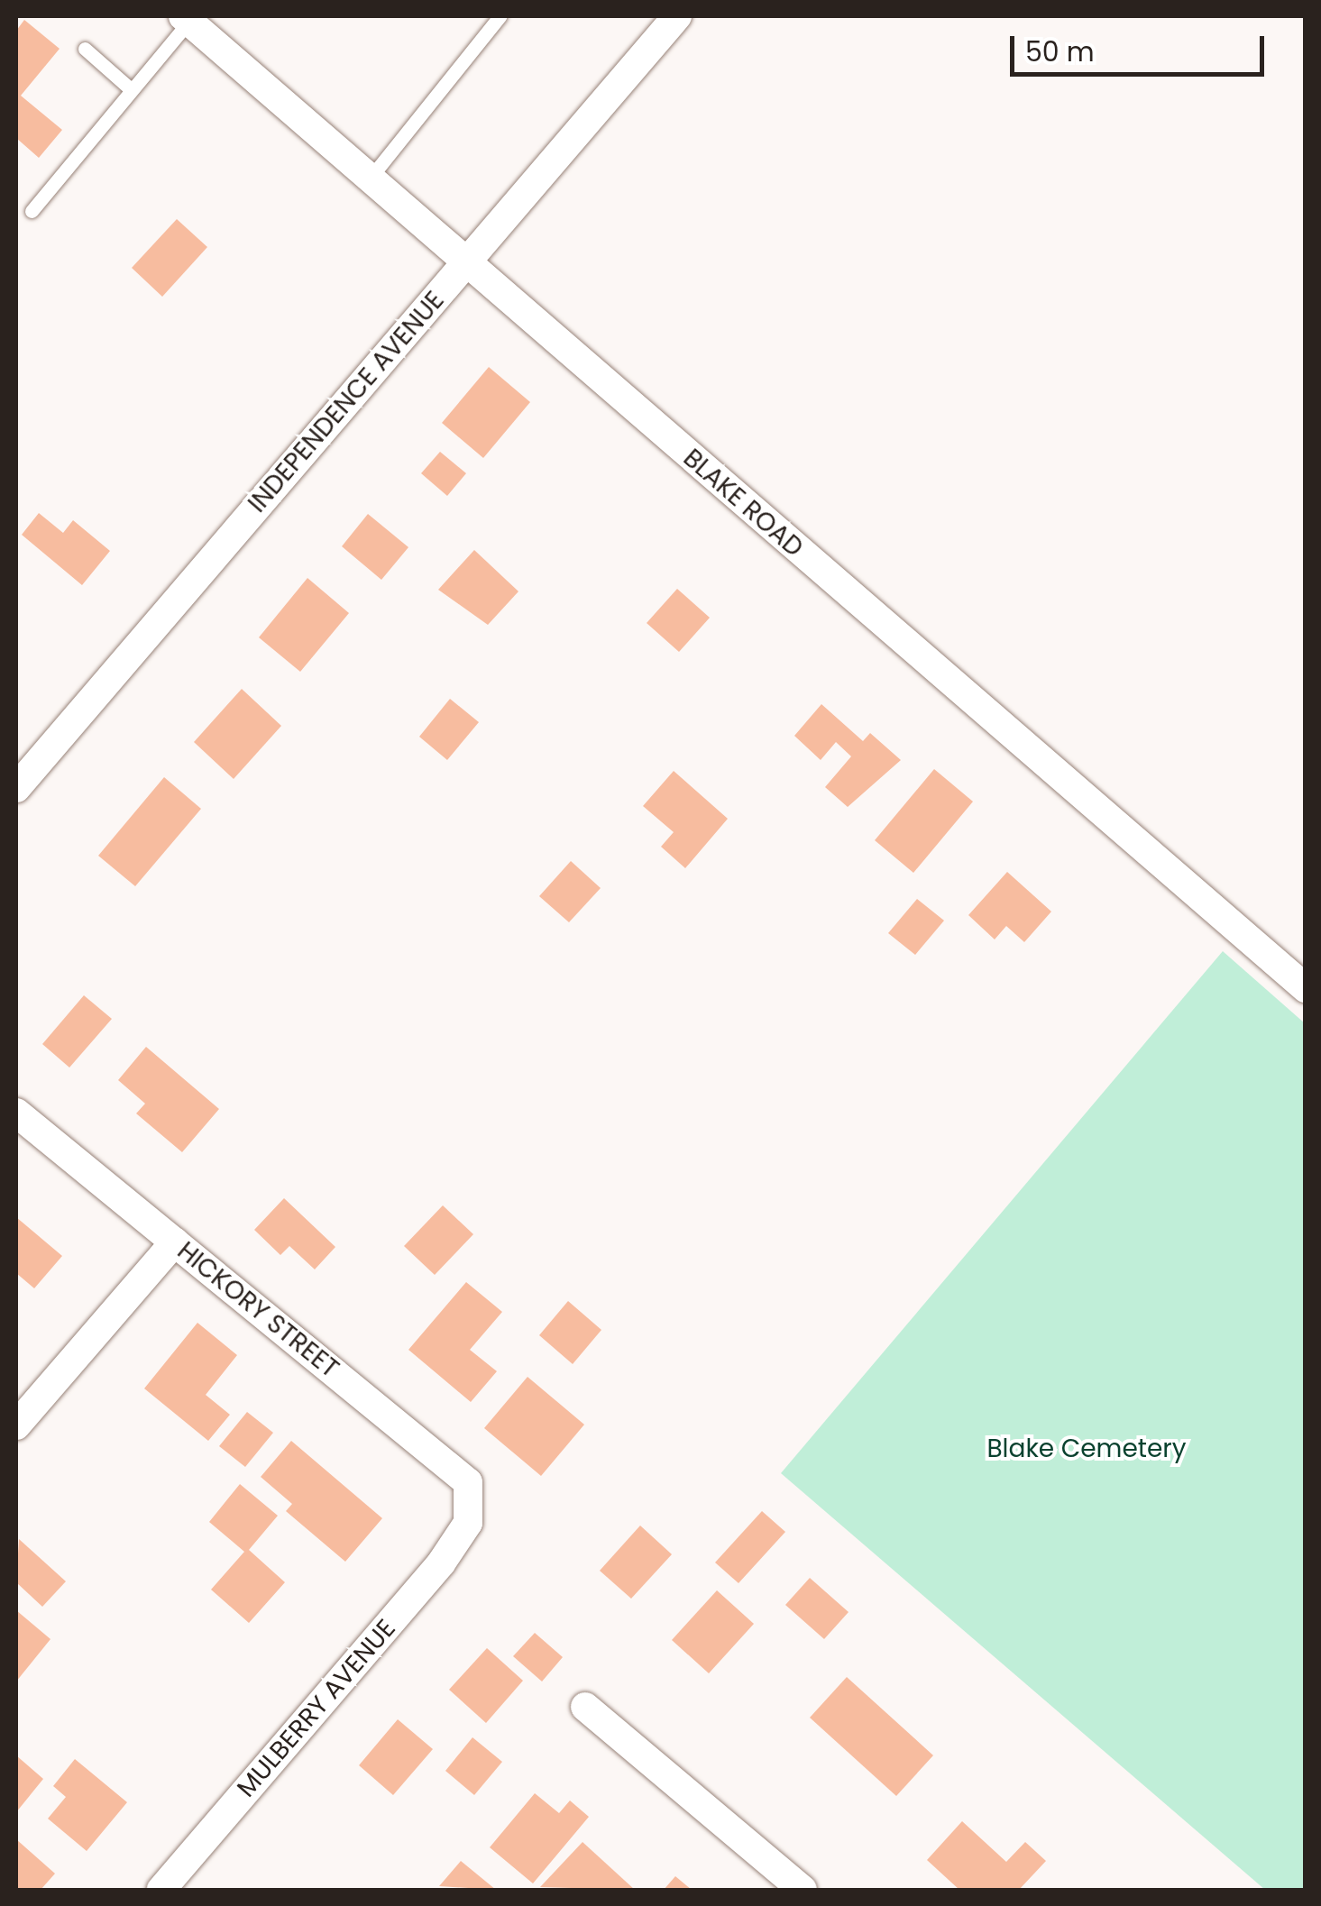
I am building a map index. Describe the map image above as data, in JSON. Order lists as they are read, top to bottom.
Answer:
{
  "streets": {
    "street": [
      "INDEPENDENCE AVENUE",
      "BLAKE ROAD",
      "HICKORY STREET",
      "MULBERRY AVENUE"
    ]
  },
  "crossings": [
    ["INDEPENDENCE AVENUE", "BLAKE ROAD"],
    ["HICKORY STREET", "MULBERRY AVENUE"]
  ],
  "parks": ["Blake Cemetery"],
  "scale_bar": "50 m"
}
